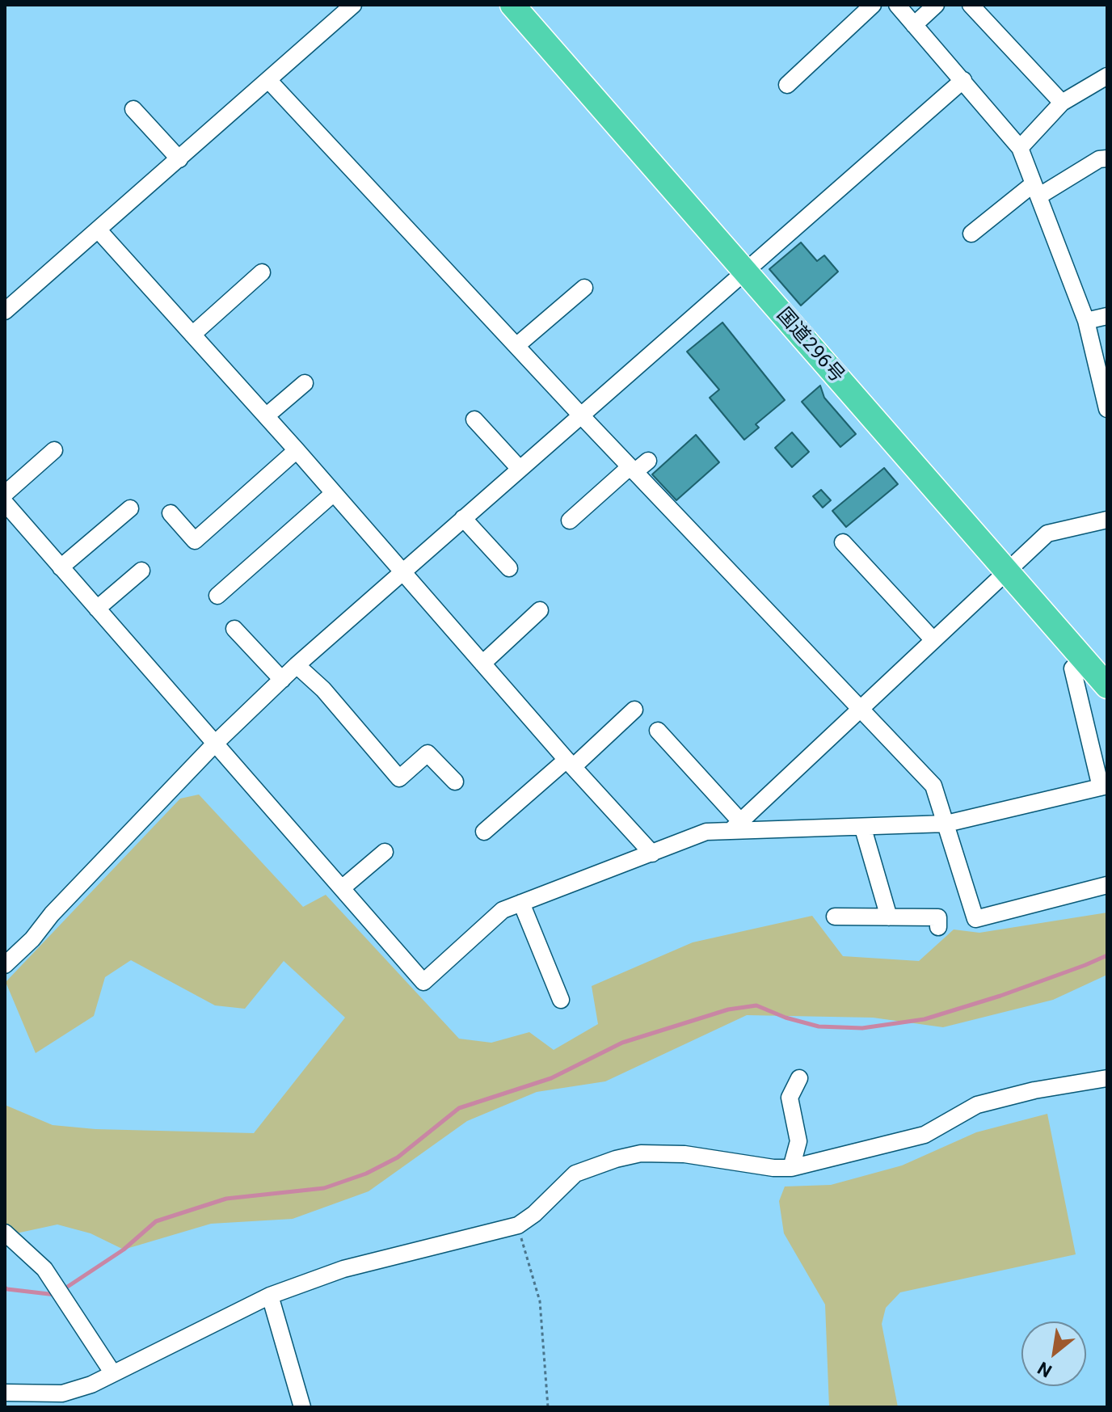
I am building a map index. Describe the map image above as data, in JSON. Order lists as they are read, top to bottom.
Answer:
{
  "streets": {
    "highway": ["国道296号"]
  },
  "north": "bottom left"
}
